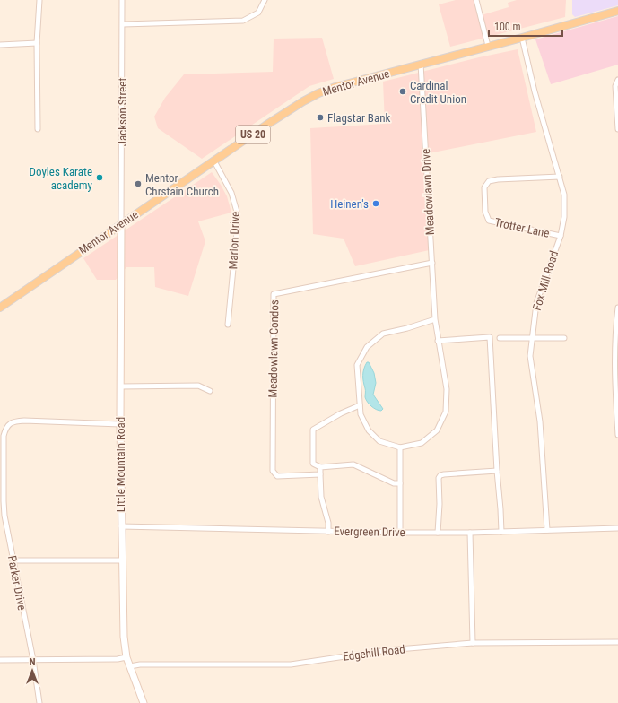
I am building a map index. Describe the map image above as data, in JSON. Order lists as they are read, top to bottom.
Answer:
{
  "streets": {
    "main road": ["Mentor Avenue", "US 20"],
    "street": [
      "Jackson Street",
      "Meadowlawn Drive",
      "Trotter Lane",
      "Marion Drive",
      "Fox Mill Road",
      "Meadowlawn Condos",
      "Little Mountain Road",
      "Evergreen Drive",
      "Parker Drive",
      "Edgehill Road"
    ]
  },
  "crossings": [
    ["Mentor Avenue", "Jackson Street"],
    ["Mentor Avenue", "Meadowlawn Drive"],
    ["Mentor Avenue", "Marion Drive"],
    ["Mentor Avenue", "Fox Mill Road"],
    ["Mentor Avenue", "Little Mountain Road"],
    ["Jackson Street", "Little Mountain Road"],
    ["Meadowlawn Drive", "Meadowlawn Condos"],
    ["Trotter Lane", "Fox Mill Road"],
    ["Fox Mill Road", "Evergreen Drive"],
    ["Little Mountain Road", "Evergreen Drive"],
    ["Little Mountain Road", "Parker Drive"],
    ["Little Mountain Road", "Edgehill Road"]
  ],
  "places": [
    "Cardinal Credit Union",
    "Flagstar Bank",
    "Doyles Karate academy",
    "Mentor Chrstain Church",
    "Heinen's"
  ],
  "scale_bar": "100 m",
  "north": "top"
}
